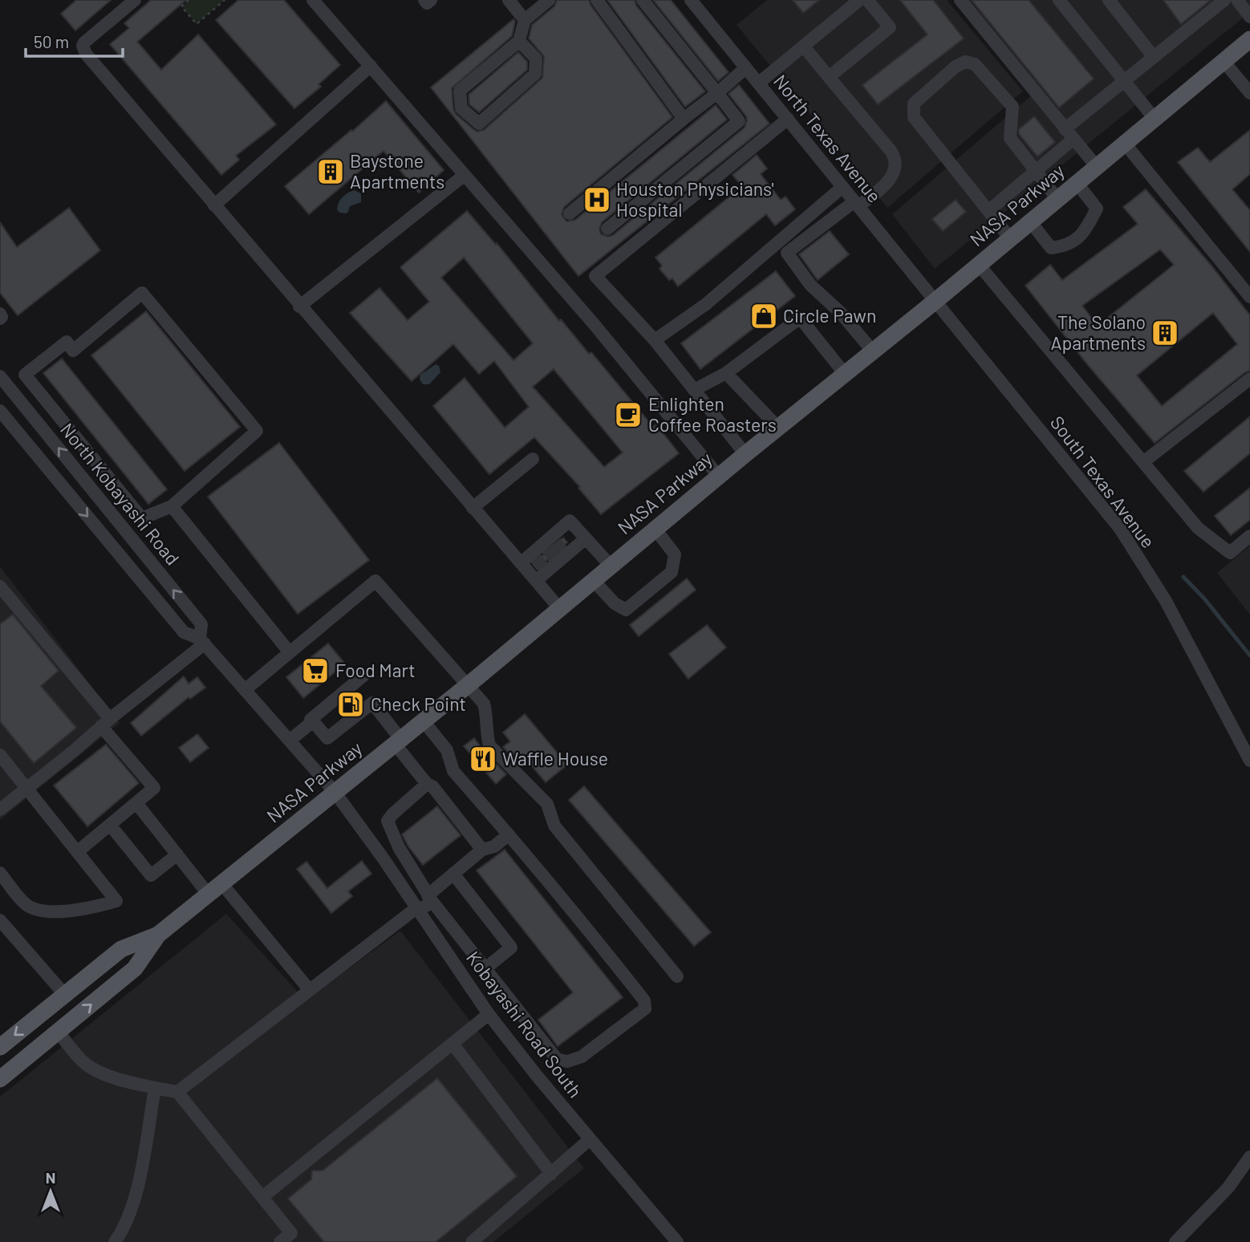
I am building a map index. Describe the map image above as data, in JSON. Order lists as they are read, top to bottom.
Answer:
{
  "streets": {
    "main road": ["NASA Parkway"],
    "street": [
      "North Texas Avenue",
      "South Texas Avenue",
      "North Kobayashi Road",
      "Kobayashi Road South"
    ]
  },
  "crossings": [
    ["North Texas Avenue", "NASA Parkway"],
    ["North Texas Avenue", "South Texas Avenue"],
    ["NASA Parkway", "South Texas Avenue"],
    ["NASA Parkway", "North Kobayashi Road"],
    ["NASA Parkway", "Kobayashi Road South"],
    ["North Kobayashi Road", "Kobayashi Road South"]
  ],
  "places": {
    "building": ["Baystone Apartments", "The Solano Apartments"],
    "hospital": ["Houston Physicians' Hospital"],
    "shop": ["Circle Pawn"],
    "cafe": ["Enlighten Coffee Roasters"],
    "supermarket": ["Food Mart"],
    "fuel station": ["Check Point"],
    "restaurant": ["Waffle House"]
  },
  "scale_bar": "50 m",
  "north": "top"
}
